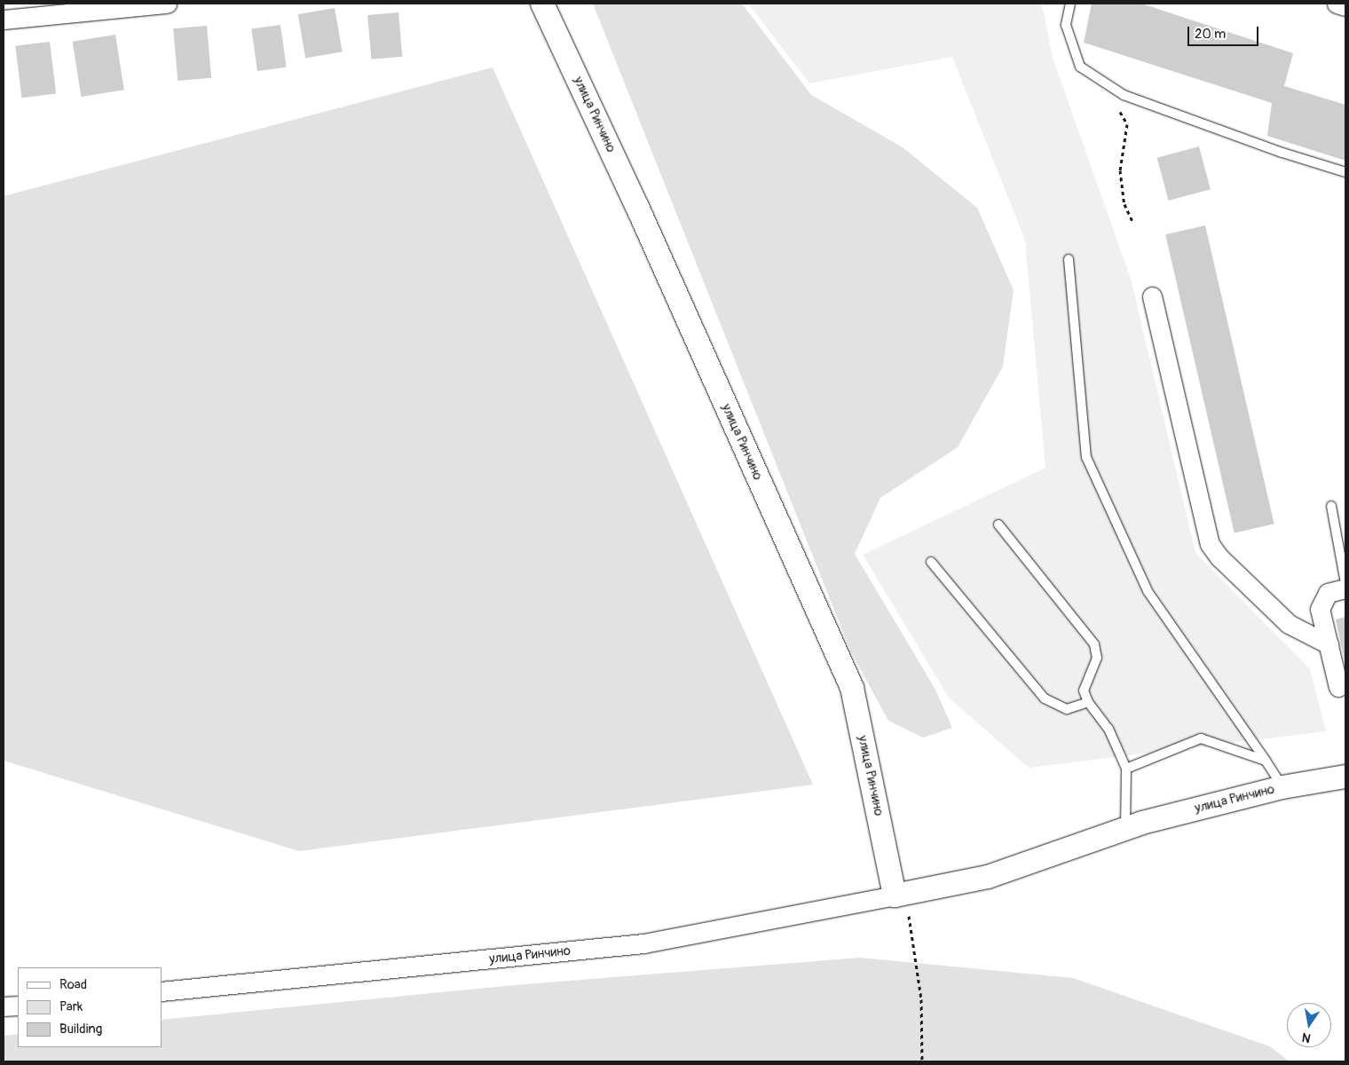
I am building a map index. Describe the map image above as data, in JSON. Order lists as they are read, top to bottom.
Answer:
{
  "streets": {
    "street": ["улица Ринчино"]
  },
  "legend": ["Road", "Park", "Building"],
  "scale_bar": "20 m",
  "north": "bottom"
}
